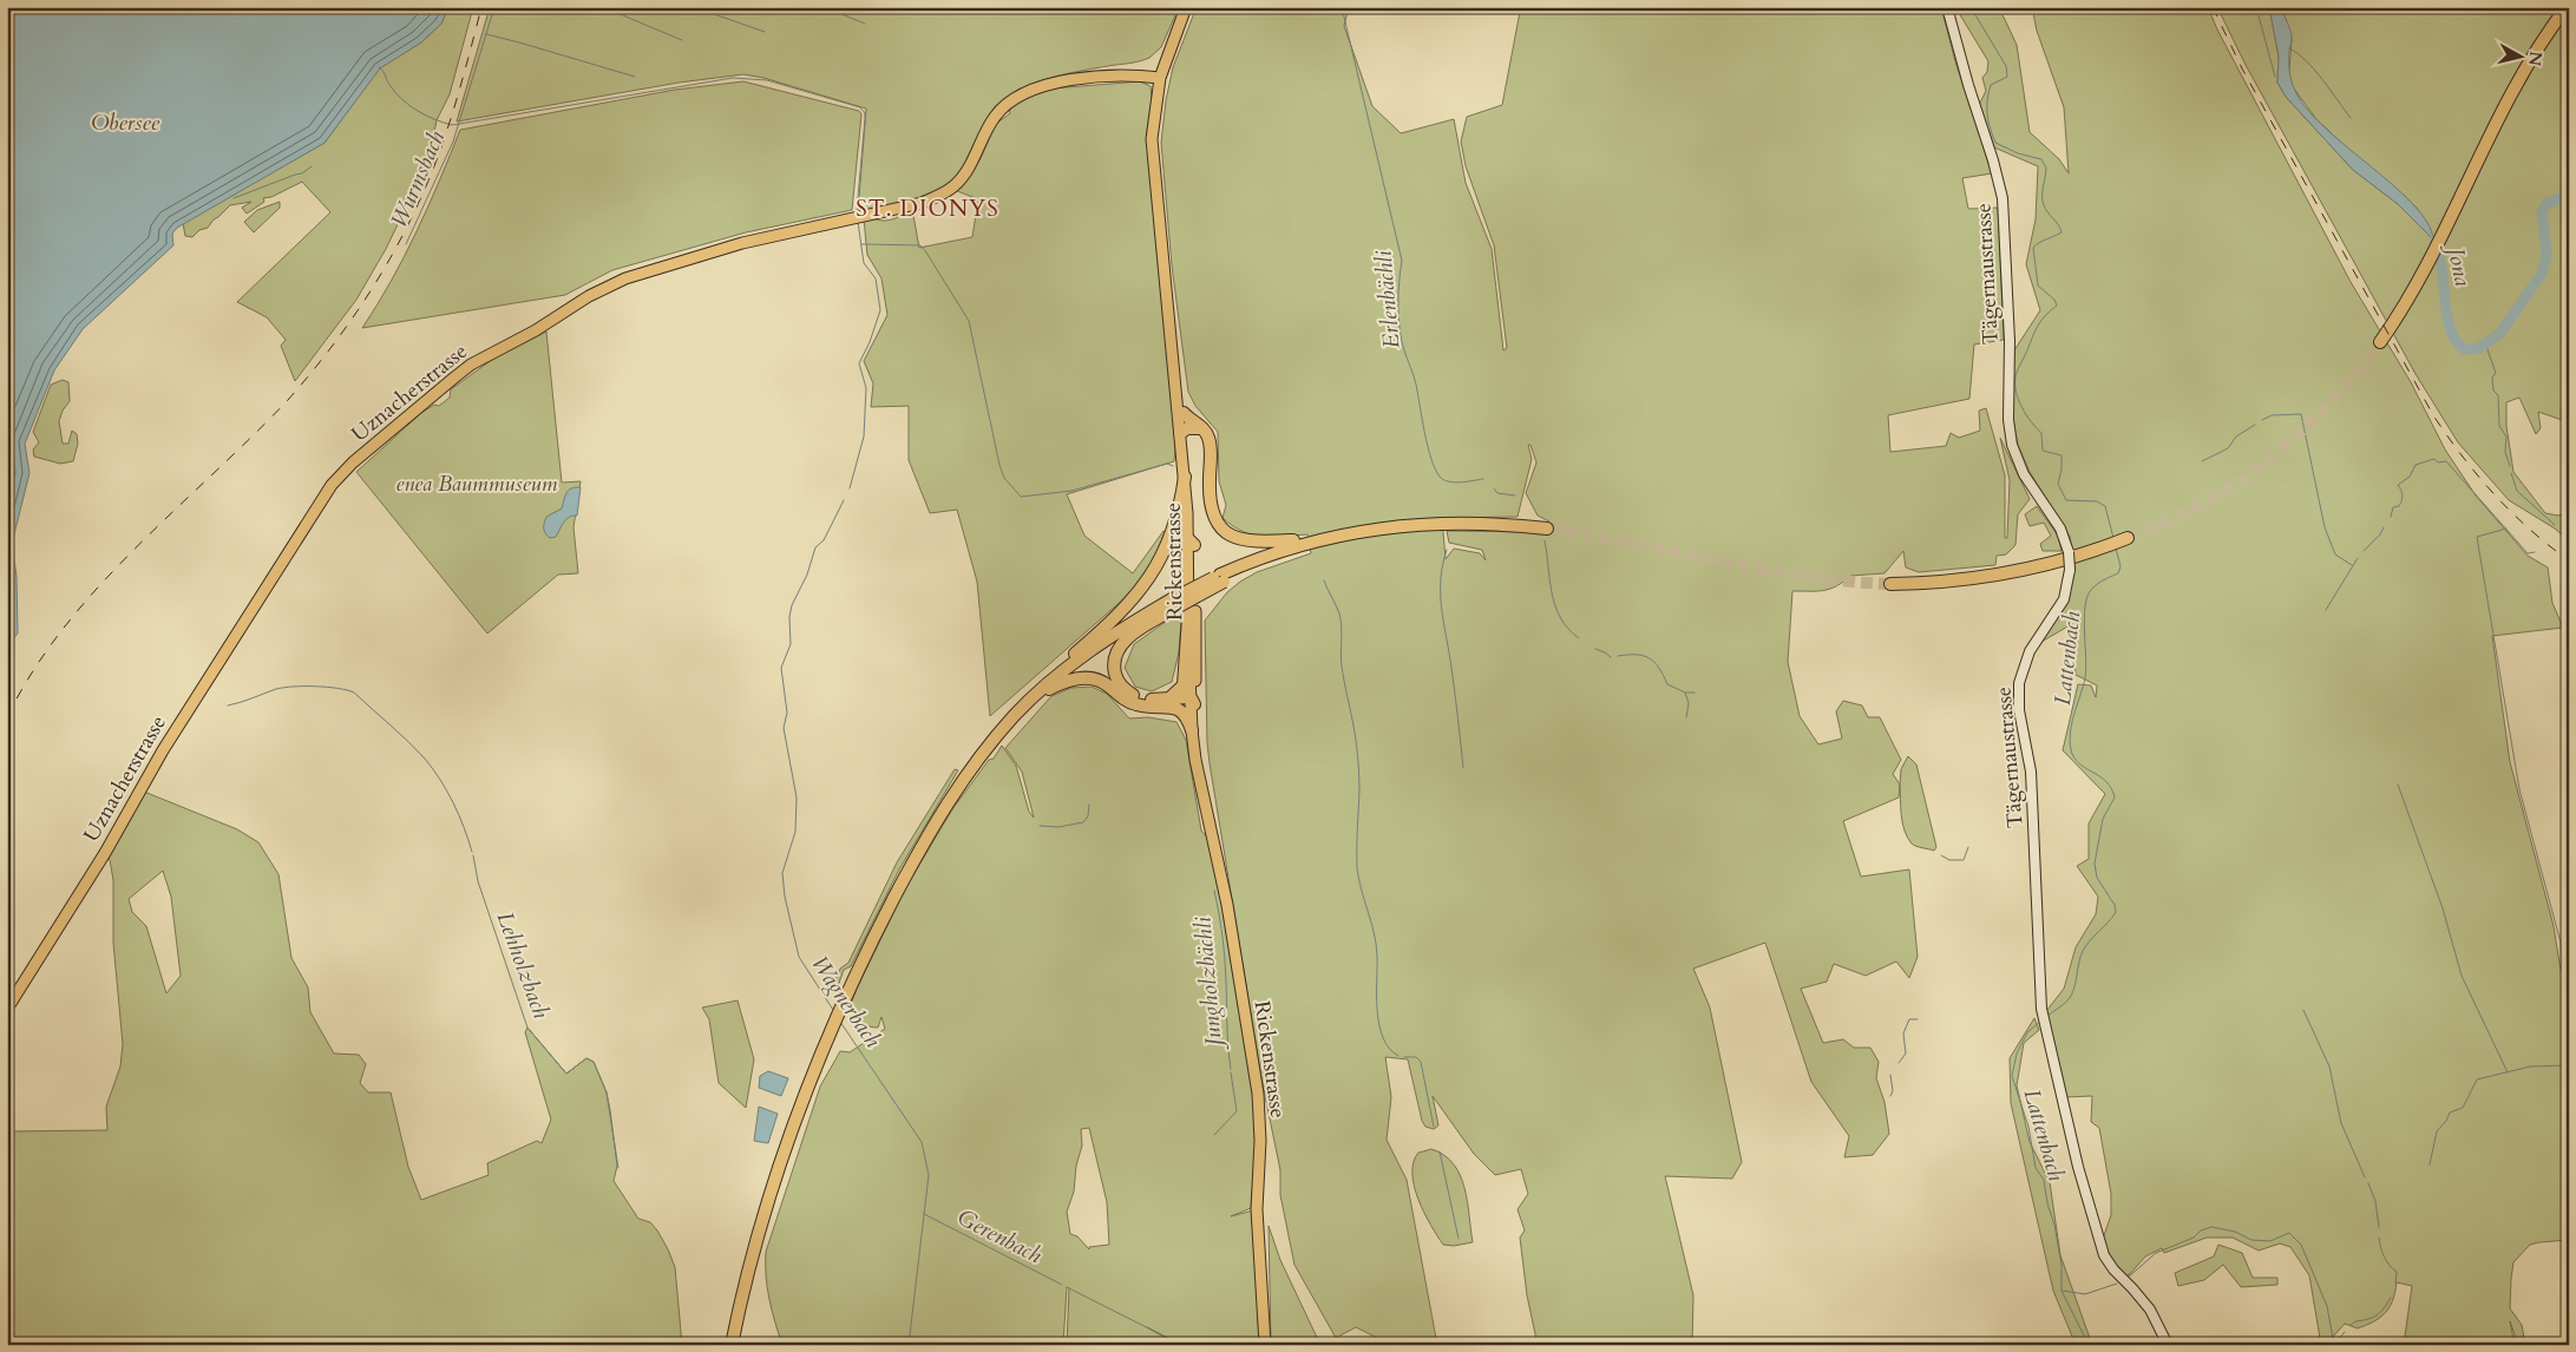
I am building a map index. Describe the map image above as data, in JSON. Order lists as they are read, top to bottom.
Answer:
{
  "streets": {
    "main road": ["Uznacherstrasse", "Rickenstrasse"],
    "street": ["Tägernaustrasse"]
  },
  "crossings": [
    ["Uznacherstrasse", "Rickenstrasse"]
  ],
  "districts": ["ST. DIONYS"],
  "water": [
    "Obersee",
    "Wurmsbach",
    "Jona",
    "Erlenbächli",
    "Lattenbach",
    "Lehholzbach",
    "Jungholzbächli",
    "Wagnerbach",
    "Gerenbach"
  ],
  "parks": ["enea Baummuseum"],
  "north": "right"
}
